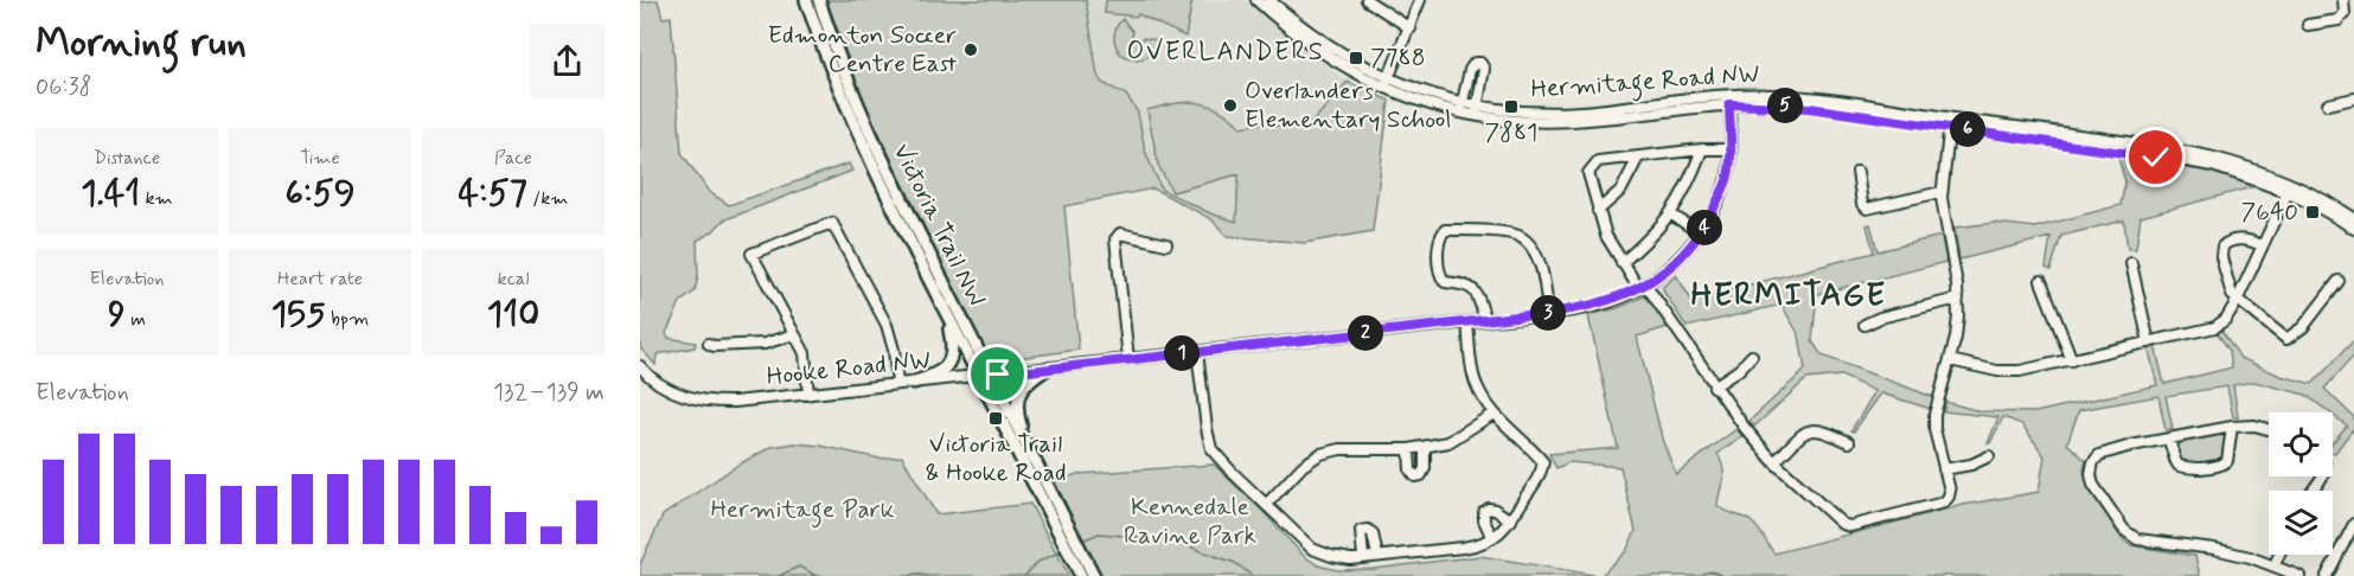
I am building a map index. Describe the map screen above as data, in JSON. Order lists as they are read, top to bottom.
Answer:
{
  "streets": {
    "main road": ["Victoria Trail NW"],
    "street": ["Hermitage Road NW", "Hooke Road NW"]
  },
  "crossings": [
    ["Hermitage Road NW", "Hooke Road NW"],
    ["Victoria Trail NW", "Hooke Road NW"]
  ],
  "districts": ["OVERLANDERS", "HERMITAGE"],
  "parks": ["Kennedale Ravine Park", "Hermitage Park"],
  "places": {
    "other": ["Edmonton Soccer Centre East", "Overlanders Elementary School"],
    "transit": [
      "7788",
      "7881",
      "7640",
      "Victoria Trail & Hooke Road"
    ]
  },
  "page": {
    "heading": ["Morning run", "06:38"],
    "pins": [
      "5",
      "6",
      "4",
      "3",
      "2",
      "1"
    ],
    "stats": [
      ["Distance", "1.41 km"],
      ["Time", "6:59"],
      ["Pace", "4:57 /km"],
      ["Elevation", "9 m"],
      ["Heart rate", "155 bpm"],
      ["kcal", "110"]
    ],
    "chart": ["Elevation", "132–139 m"]
  }
}
